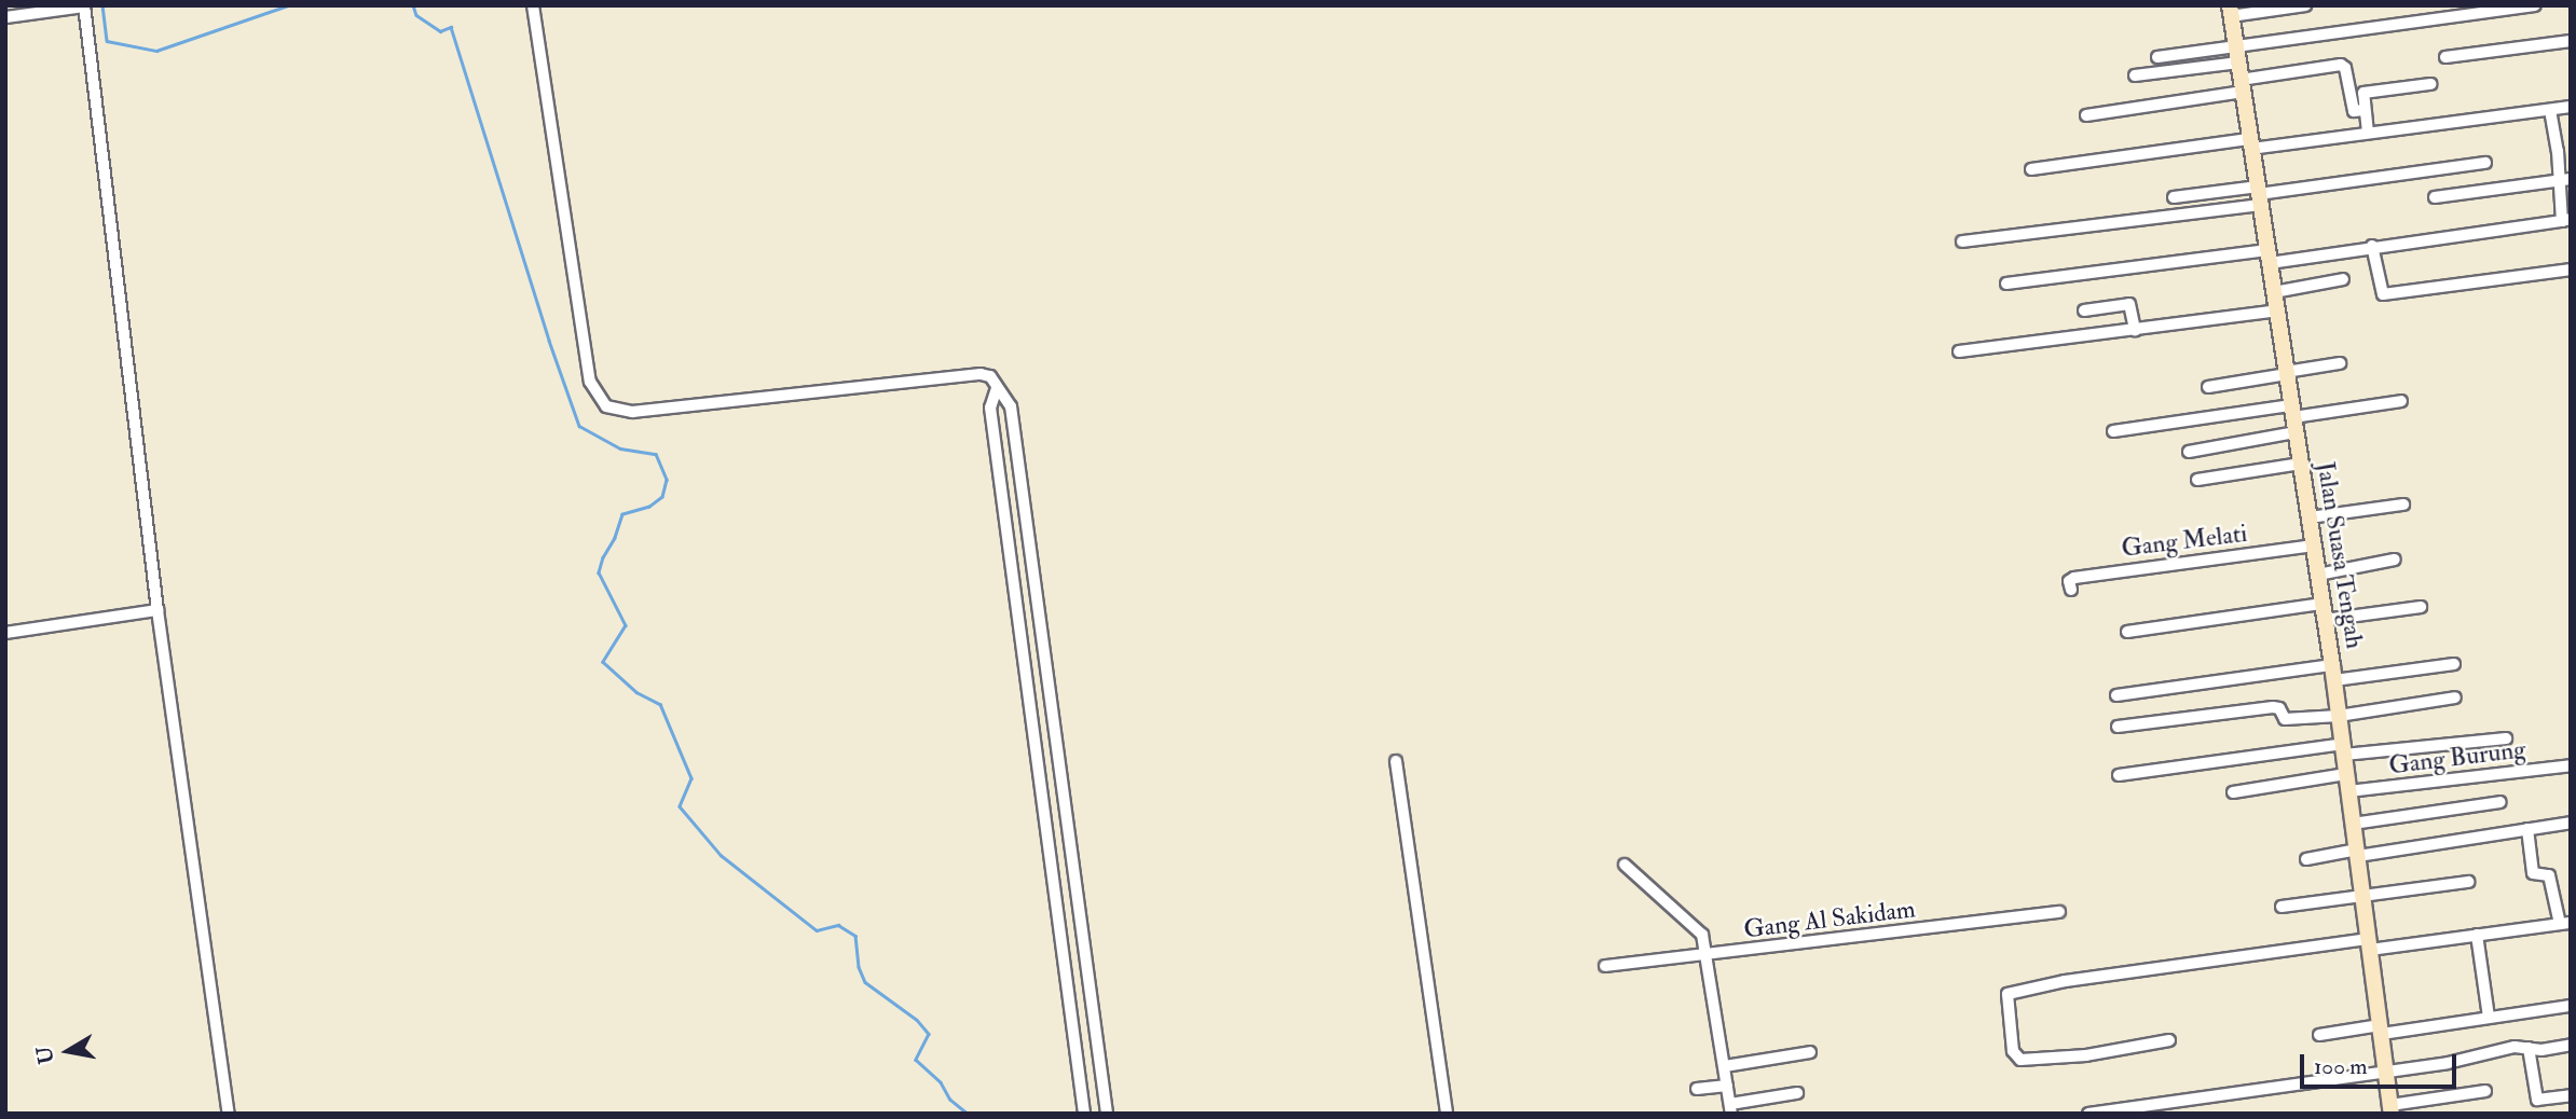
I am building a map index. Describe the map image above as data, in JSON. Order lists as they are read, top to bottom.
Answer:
{
  "streets": {
    "street": [
      "Gang Melati",
      "Jalan Suasa Tengah",
      "Gang Burung",
      "Gang Al Sakidam"
    ]
  },
  "crossings": [
    ["Gang Melati", "Jalan Suasa Tengah"],
    ["Jalan Suasa Tengah", "Gang Burung"]
  ],
  "scale_bar": "100 m",
  "north": "left"
}
